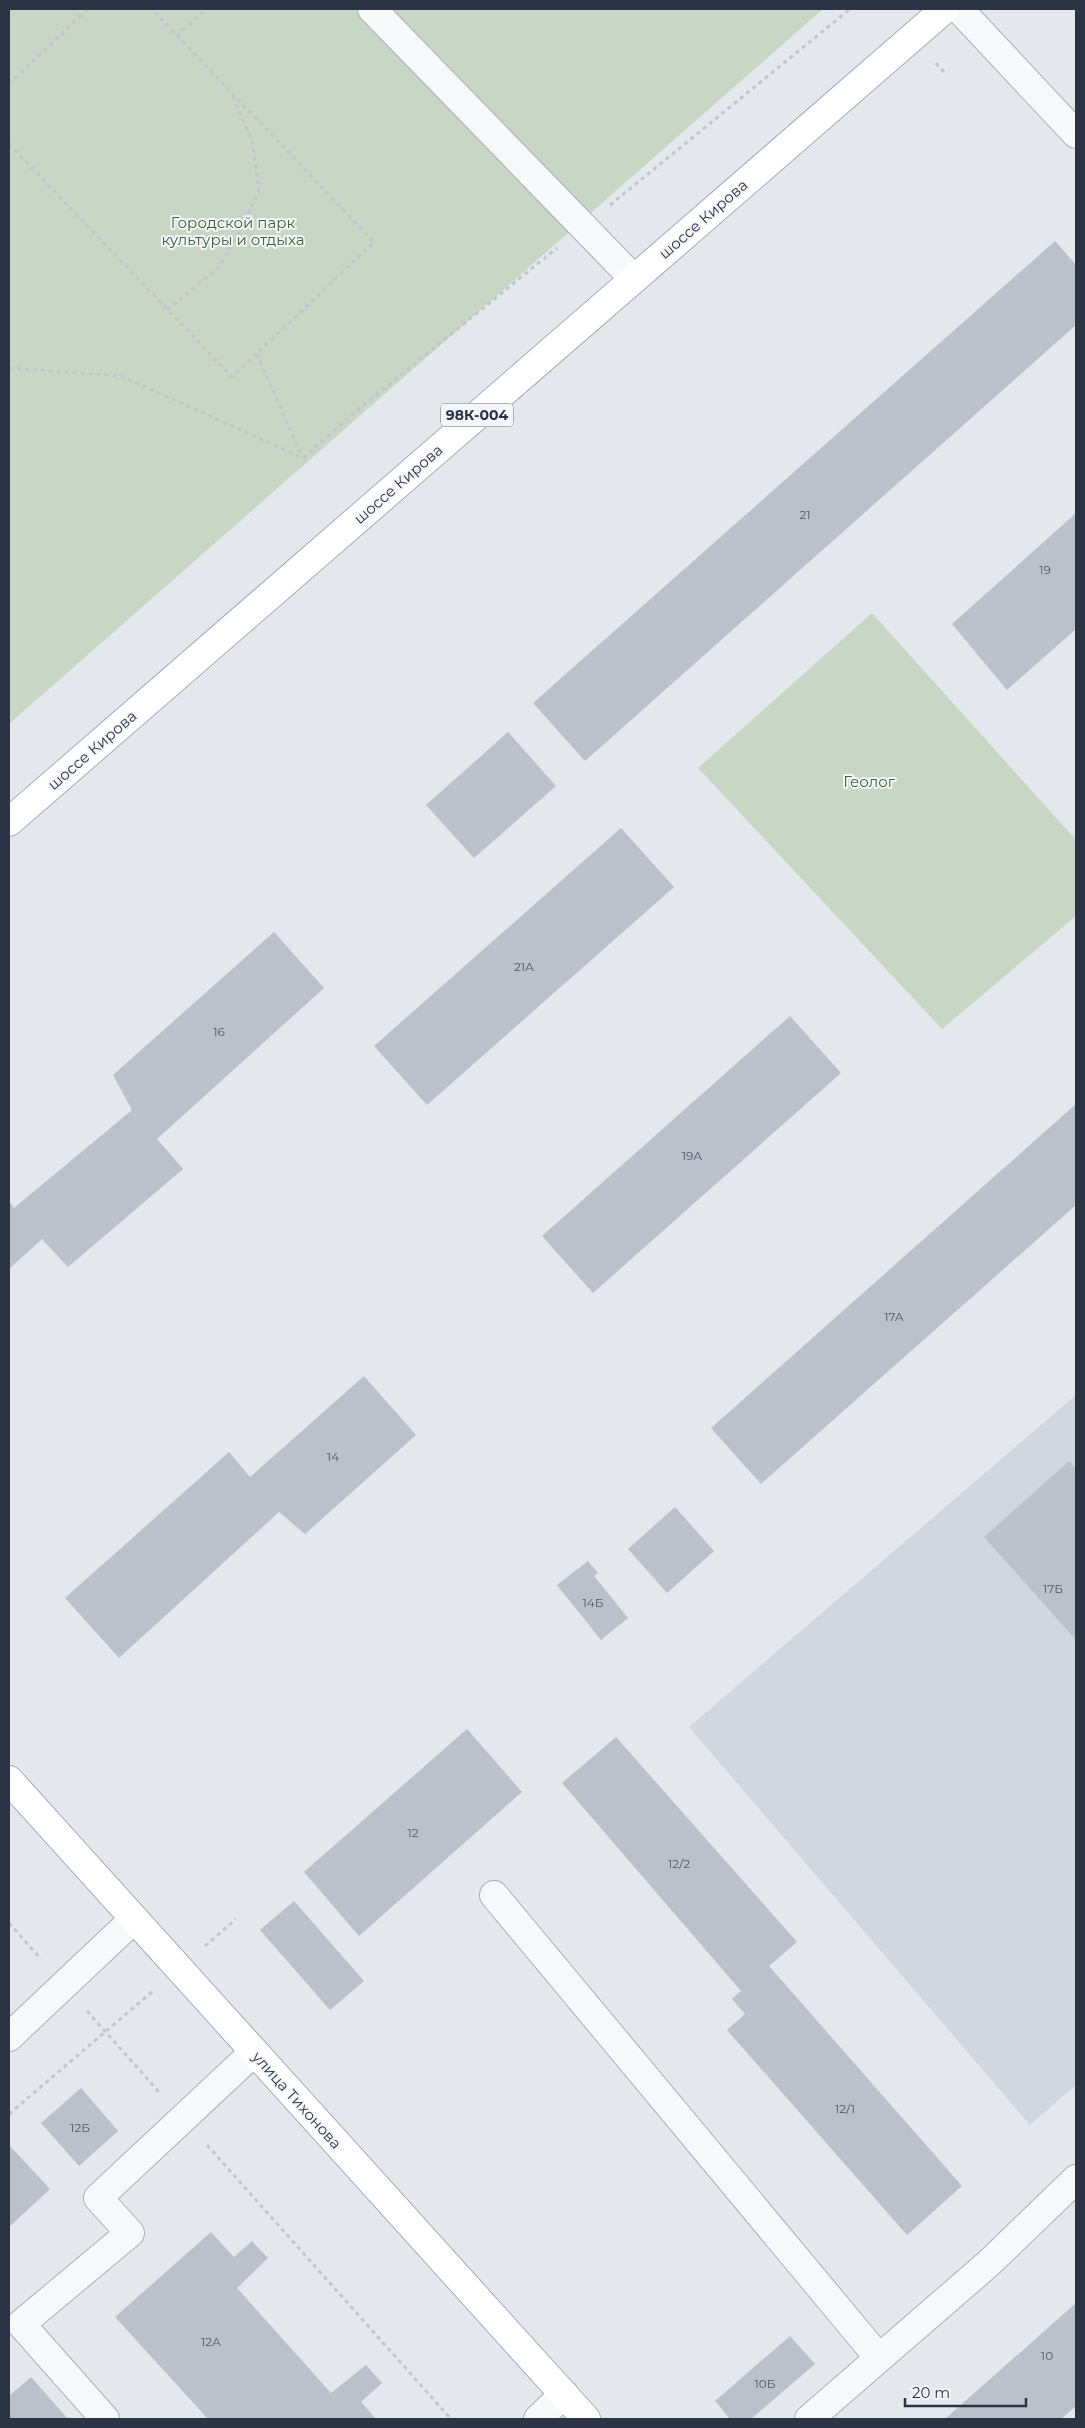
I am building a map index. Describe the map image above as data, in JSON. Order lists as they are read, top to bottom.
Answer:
{
  "streets": {
    "main road": ["шоссе Кирова", "98К-004", "улица Тихонова"]
  },
  "parks": ["Городской парк культуры и отдыха", "Геолог"],
  "house_numbers": [
    "21",
    "19",
    "21А",
    "16",
    "19А",
    "17А",
    "14",
    "17Б",
    "14Б",
    "12",
    "12/2",
    "12/1",
    "12Б",
    "12А",
    "10",
    "10Б"
  ],
  "scale_bar": "20 m"
}
